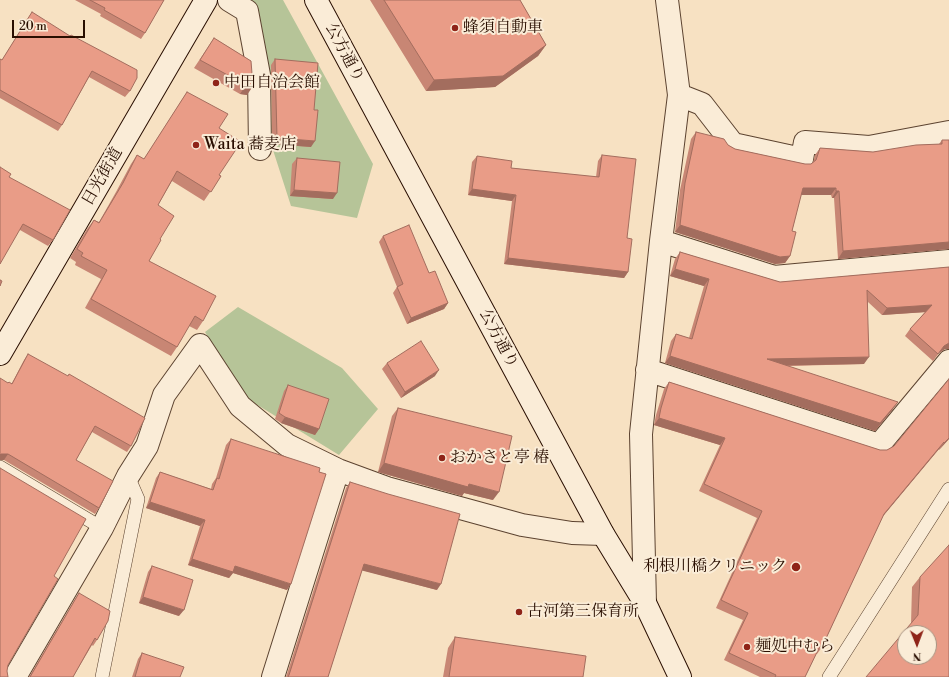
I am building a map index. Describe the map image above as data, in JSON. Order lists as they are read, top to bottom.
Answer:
{
  "streets": {
    "street": ["公方通り", "日光街道"]
  },
  "places": [
    "蜂須自動車",
    "中田自治会館",
    "Waita 蕎麦店",
    "おかさと亭 椿",
    "利根川橋クリニック",
    "古河第三保育所",
    "麺処中むら"
  ],
  "scale_bar": "20 m",
  "north": "bottom"
}
